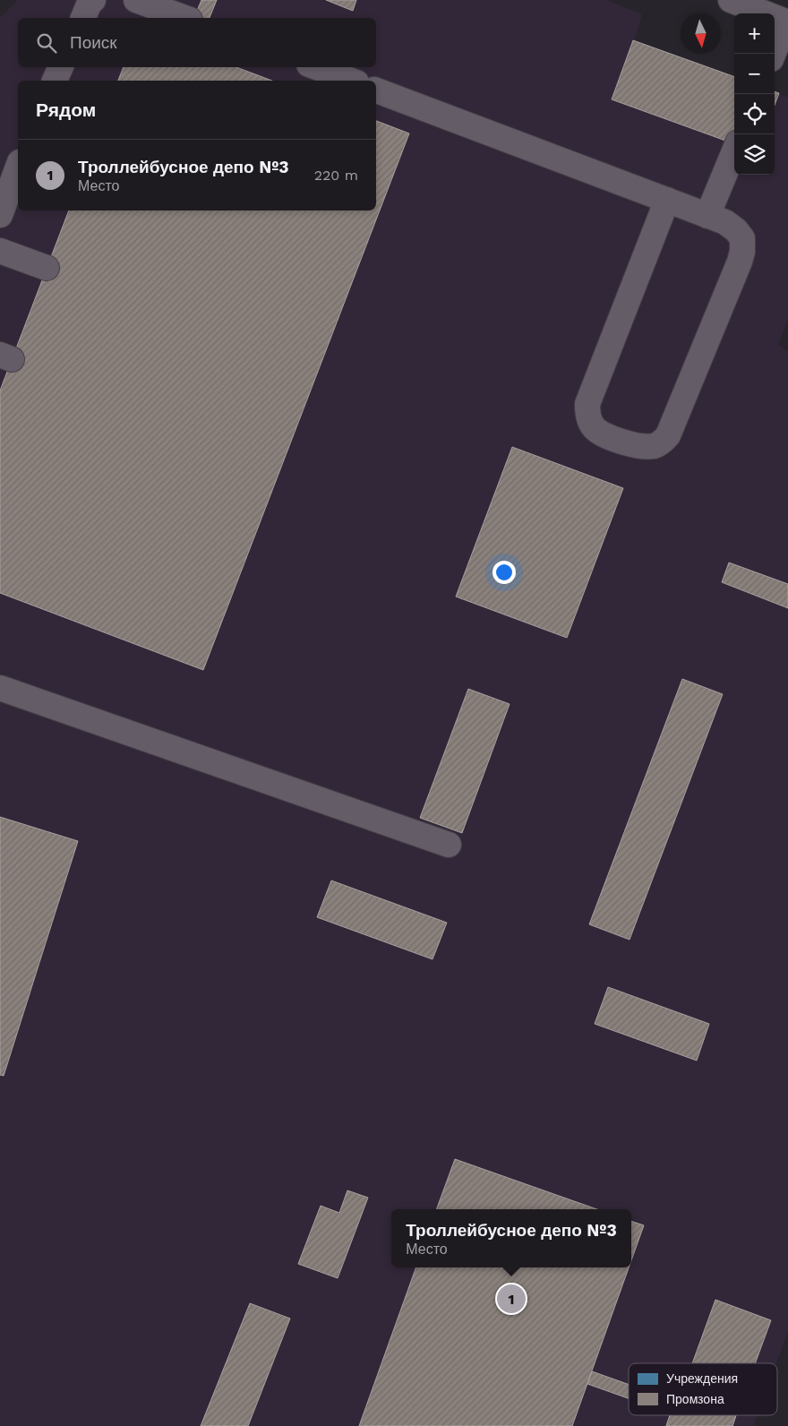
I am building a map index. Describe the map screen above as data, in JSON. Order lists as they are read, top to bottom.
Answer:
{
  "legend": ["Учреждения", "Промзона"],
  "north": "bottom",
  "page": {
    "map_buttons": ["+", "−"],
    "search": "Поиск",
    "heading": "Рядом",
    "list": [
      {
        "mark": "1",
        "name": "Троллейбусное депо №3",
        "note": "Место",
        "value": "220 m"
      }
    ],
    "popup": ["Троллейбусное депо №3", "Место"],
    "pins": "1"
  }
}
